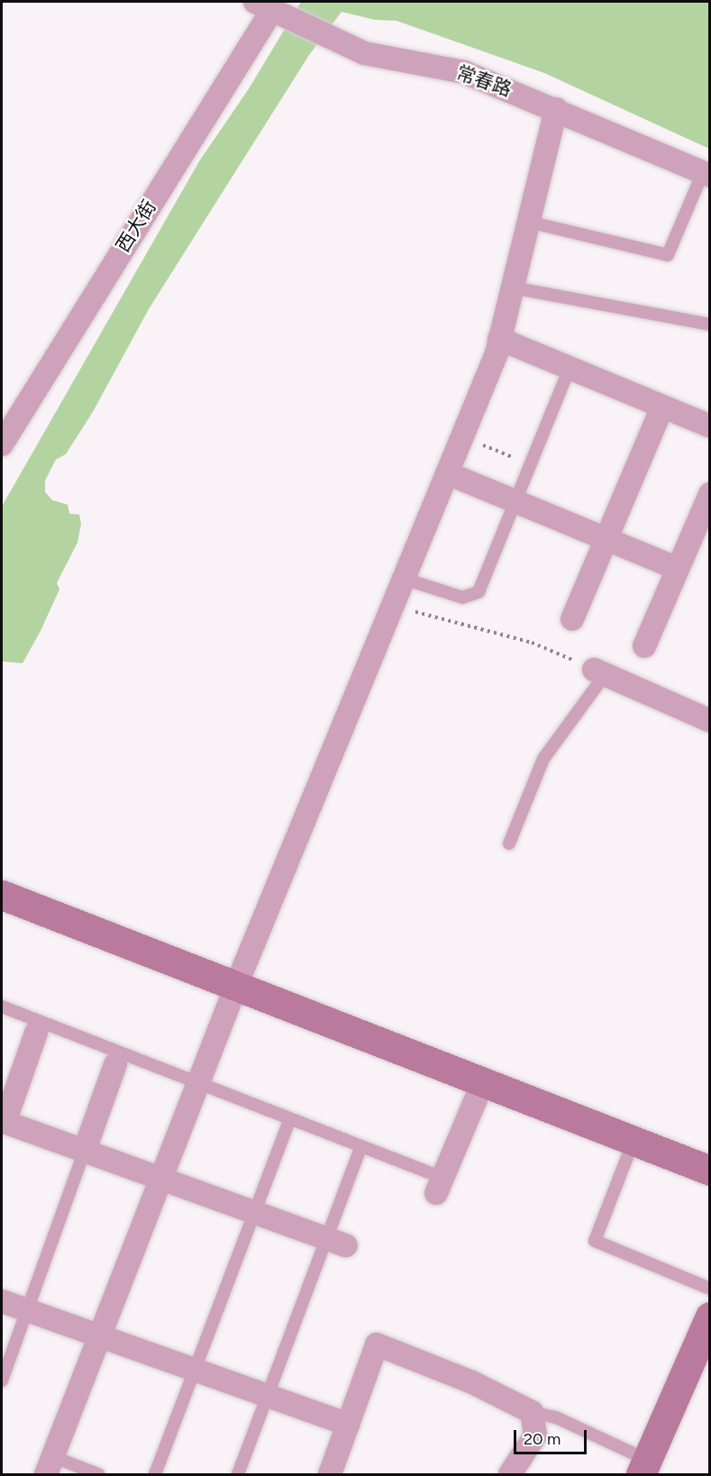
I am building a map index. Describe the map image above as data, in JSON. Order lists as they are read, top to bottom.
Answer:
{
  "streets": {
    "street": ["常春路", "西大街"]
  },
  "crossings": [
    ["常春路", "西大街"]
  ],
  "scale_bar": "20 m"
}
